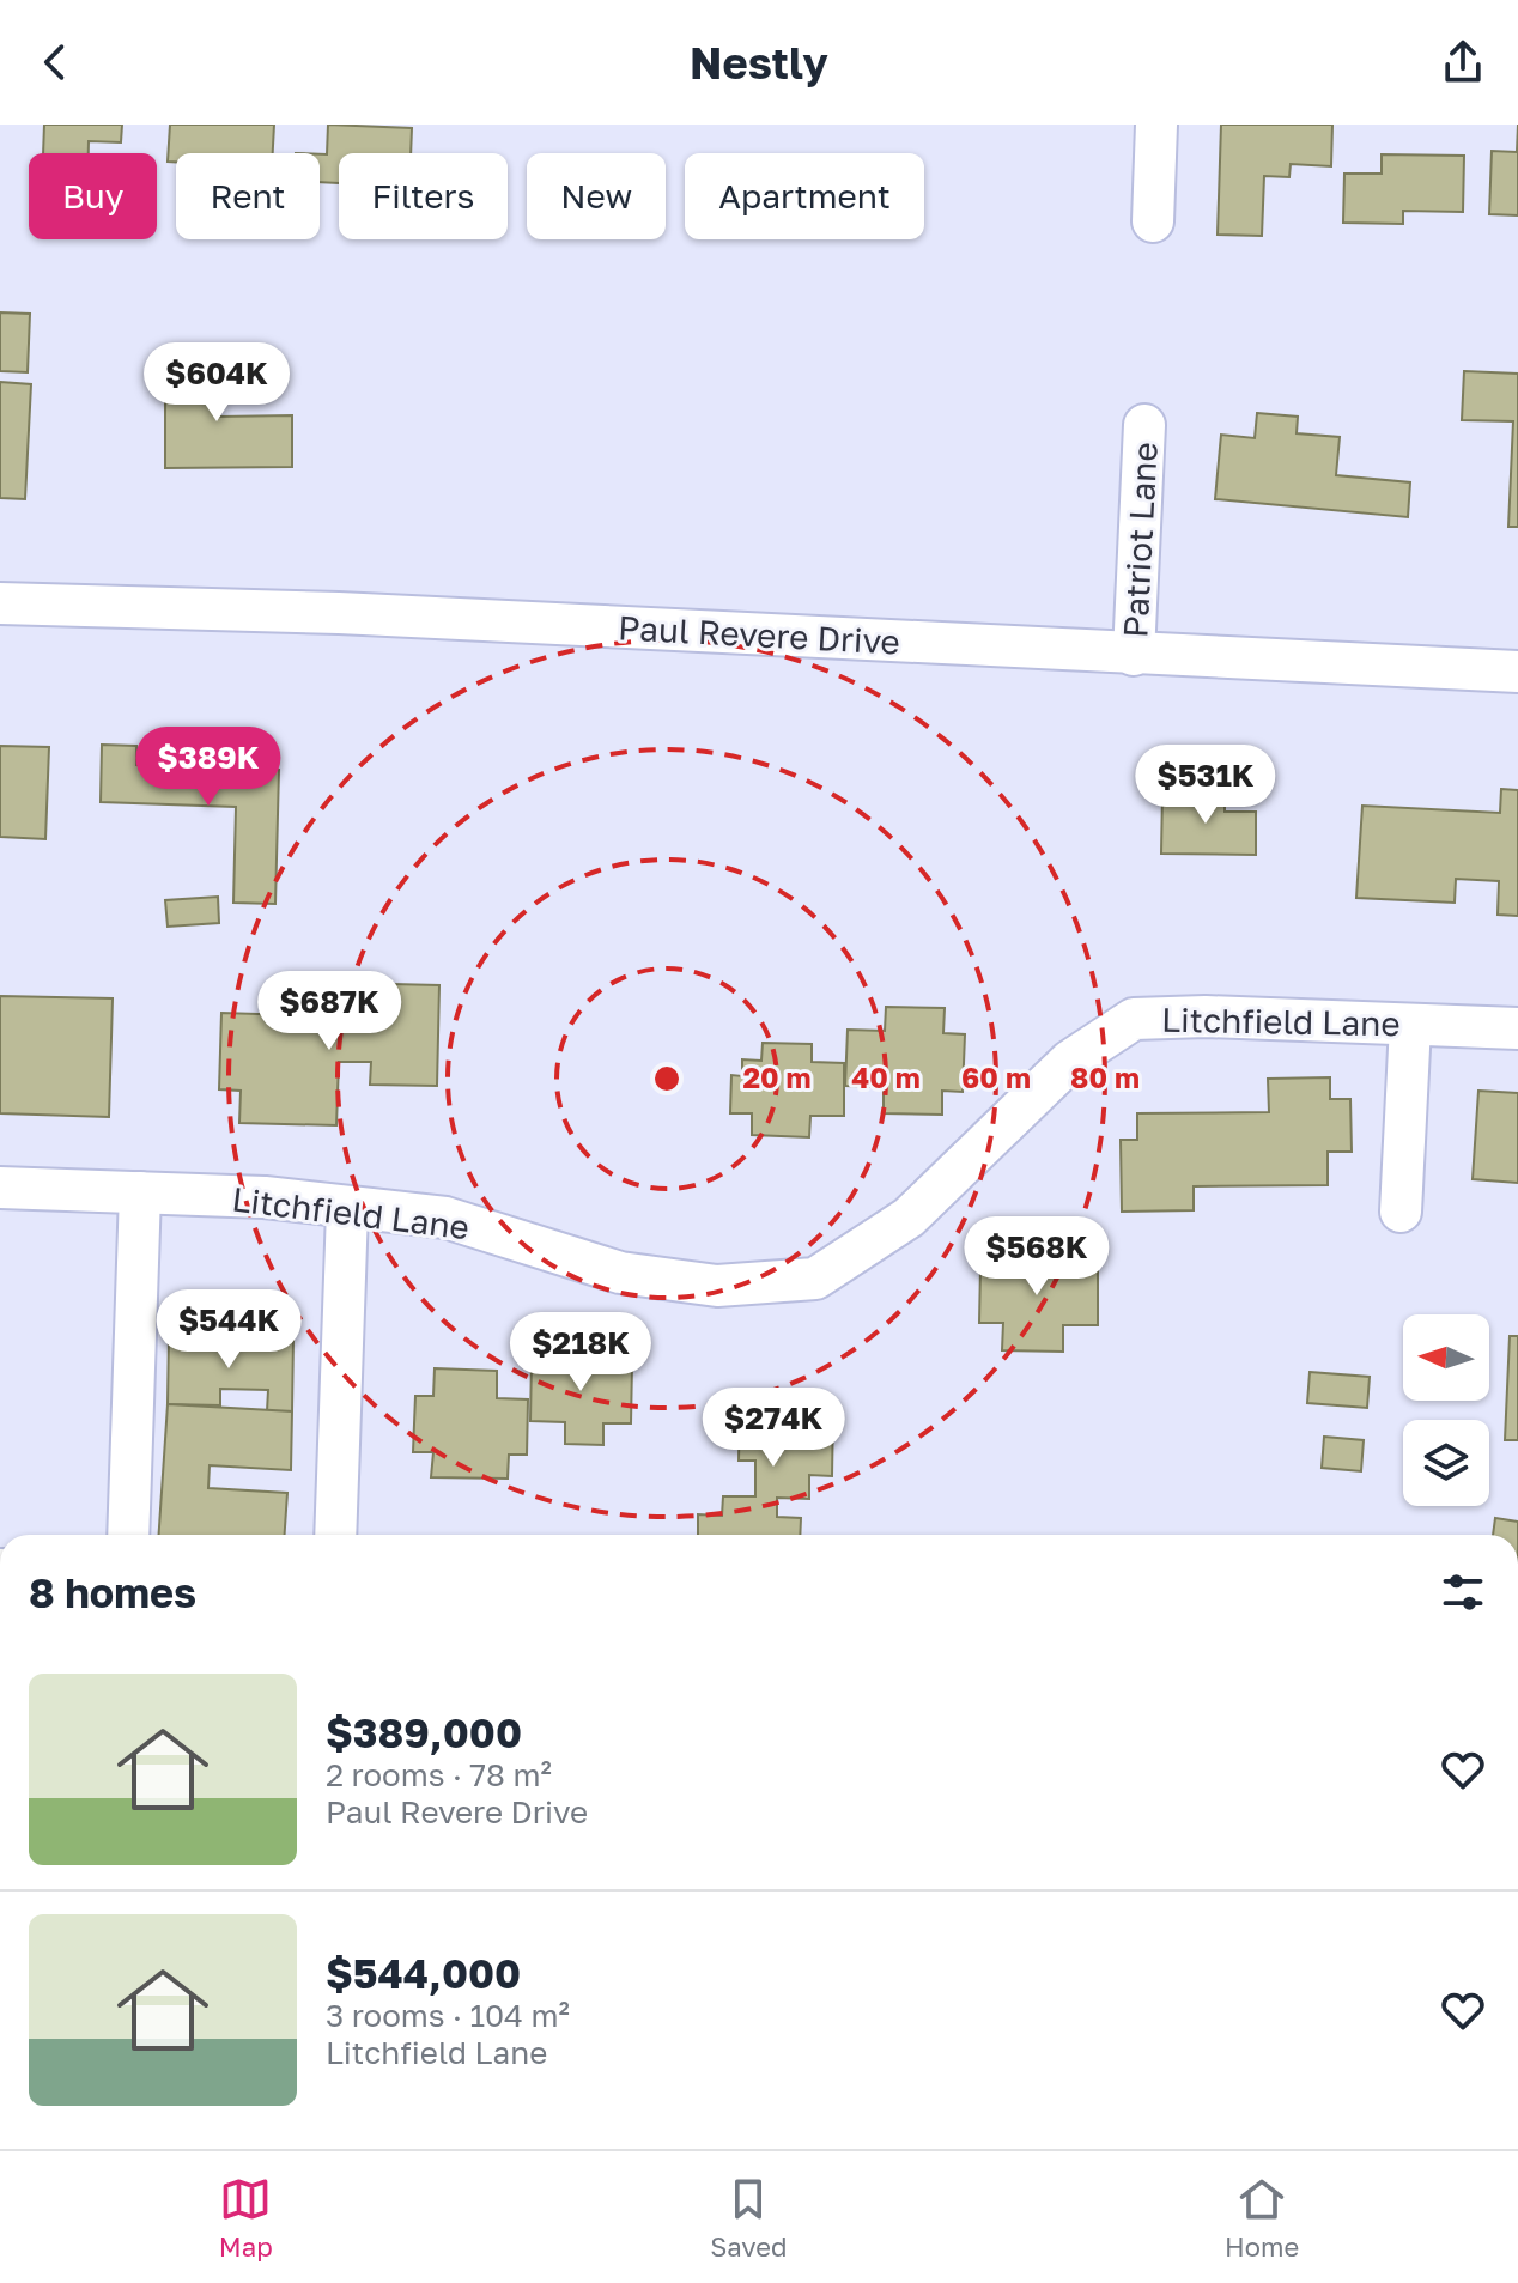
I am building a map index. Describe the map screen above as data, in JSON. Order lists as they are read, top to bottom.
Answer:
{
  "streets": {
    "street": ["Patriot Lane", "Paul Revere Drive", "Litchfield Lane"]
  },
  "crossings": [
    ["Patriot Lane", "Paul Revere Drive"]
  ],
  "north": "left",
  "page": {
    "header": "Nestly",
    "chip": [
      "Buy",
      "Rent",
      "Filters",
      "New",
      "Apartment"
    ],
    "price": [
      "$604K",
      "$389K",
      "$531K",
      "$687K",
      "$568K",
      "$544K",
      "$218K",
      "$274K"
    ],
    "heading": "8 homes",
    "list": [
      {
        "name": "$389,000",
        "note": "2 rooms · 78 m² · Paul Revere Drive"
      },
      {
        "name": "$544,000",
        "note": "3 rooms · 104 m² · Litchfield Lane"
      }
    ],
    "tabs": ["Map", "Saved", "Home"]
  },
  "rings": [
    "20 m",
    "40 m",
    "60 m",
    "80 m"
  ]
}
